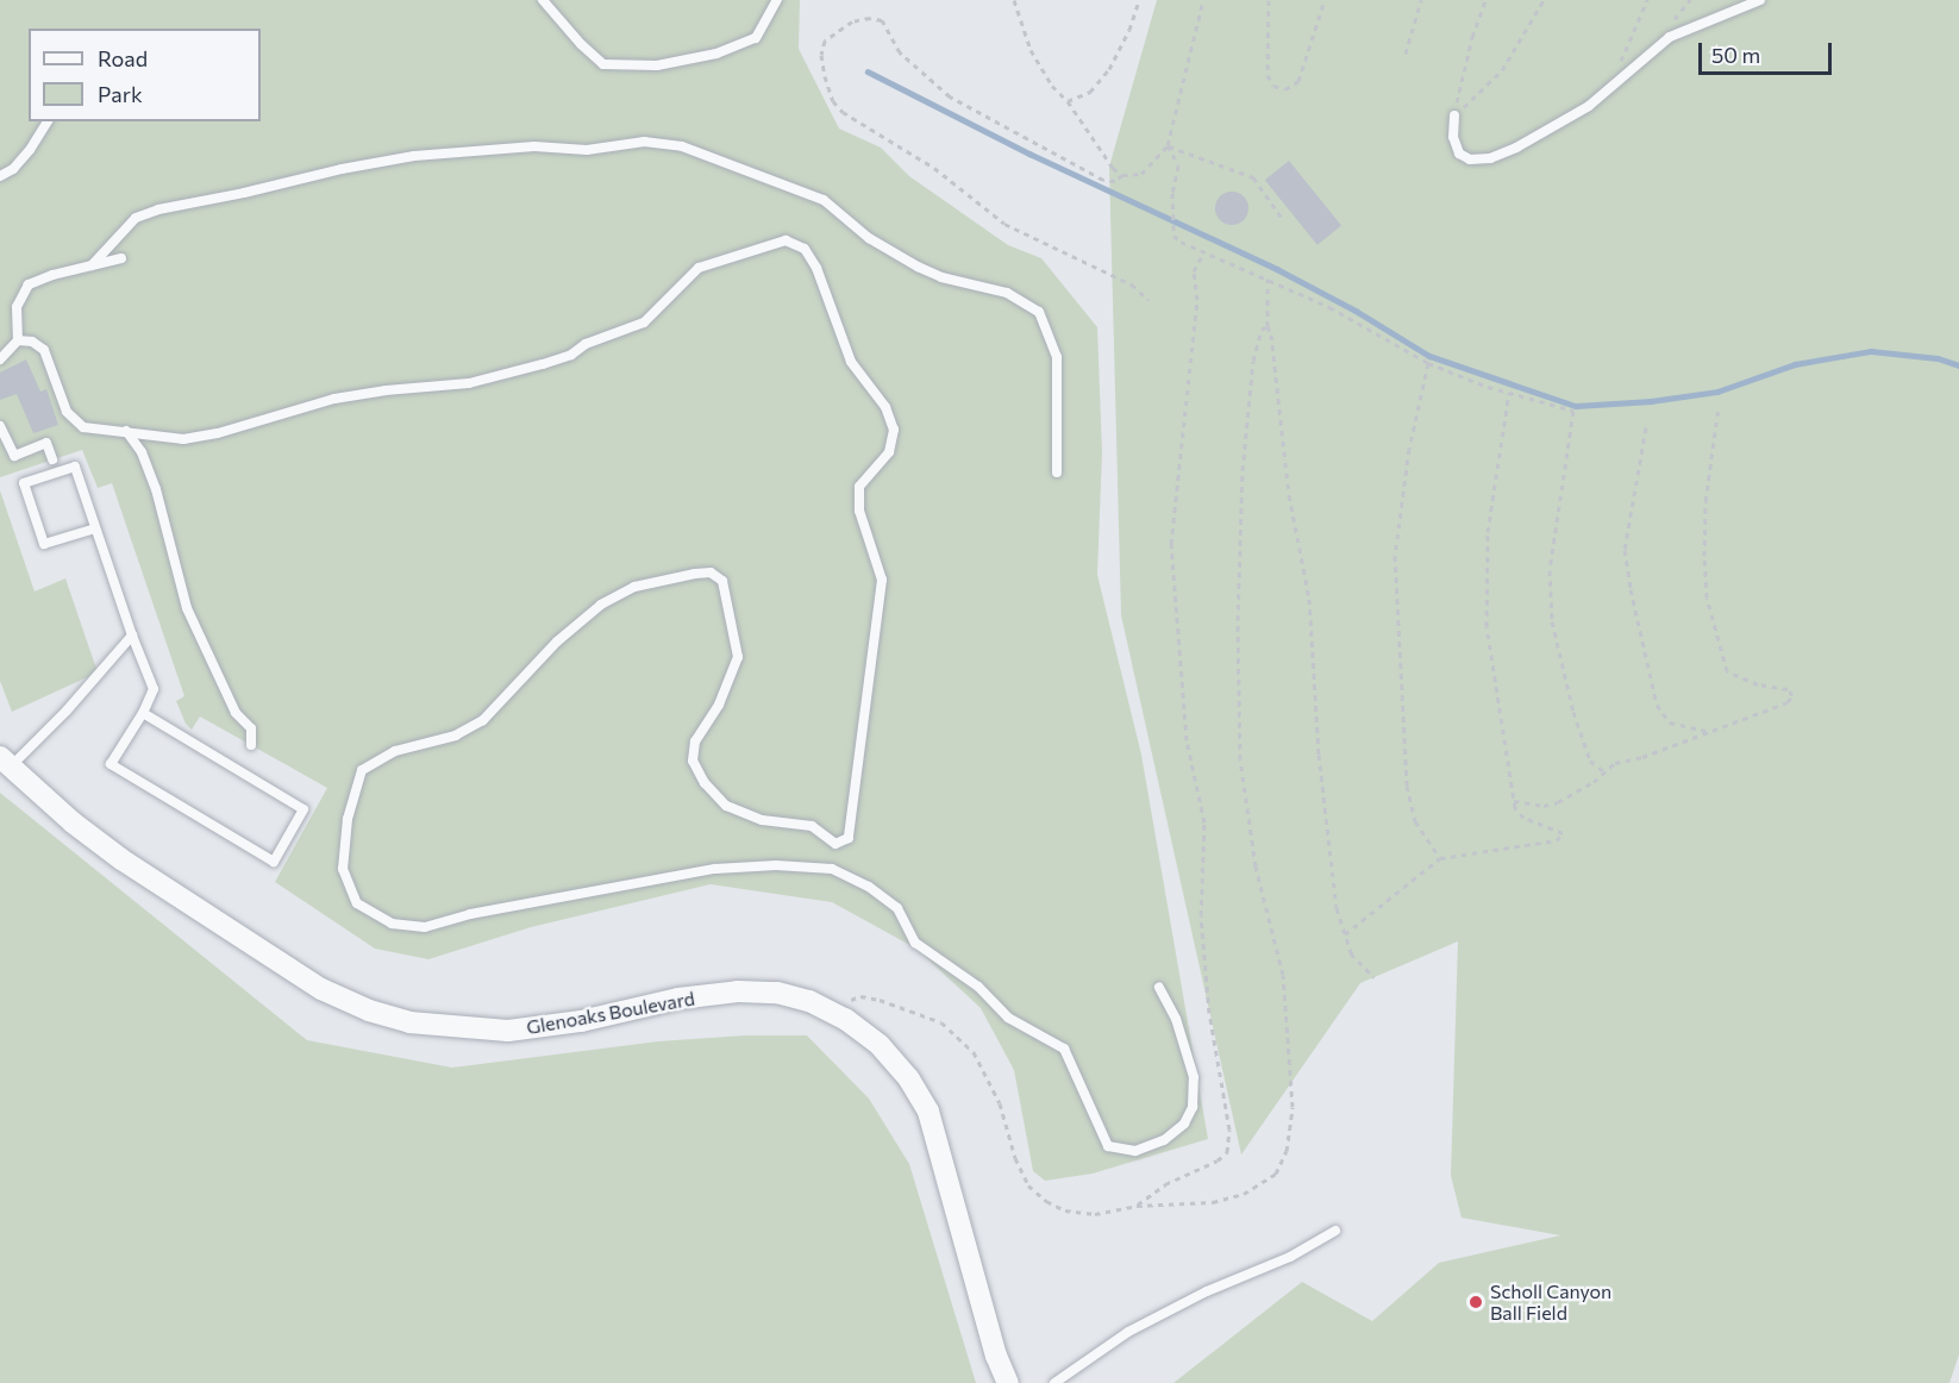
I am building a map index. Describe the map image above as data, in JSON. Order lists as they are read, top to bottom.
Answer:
{
  "streets": {
    "street": ["Glenoaks Boulevard"]
  },
  "places": ["Scholl Canyon Ball Field"],
  "legend": ["Road", "Park"],
  "scale_bar": "50 m"
}
